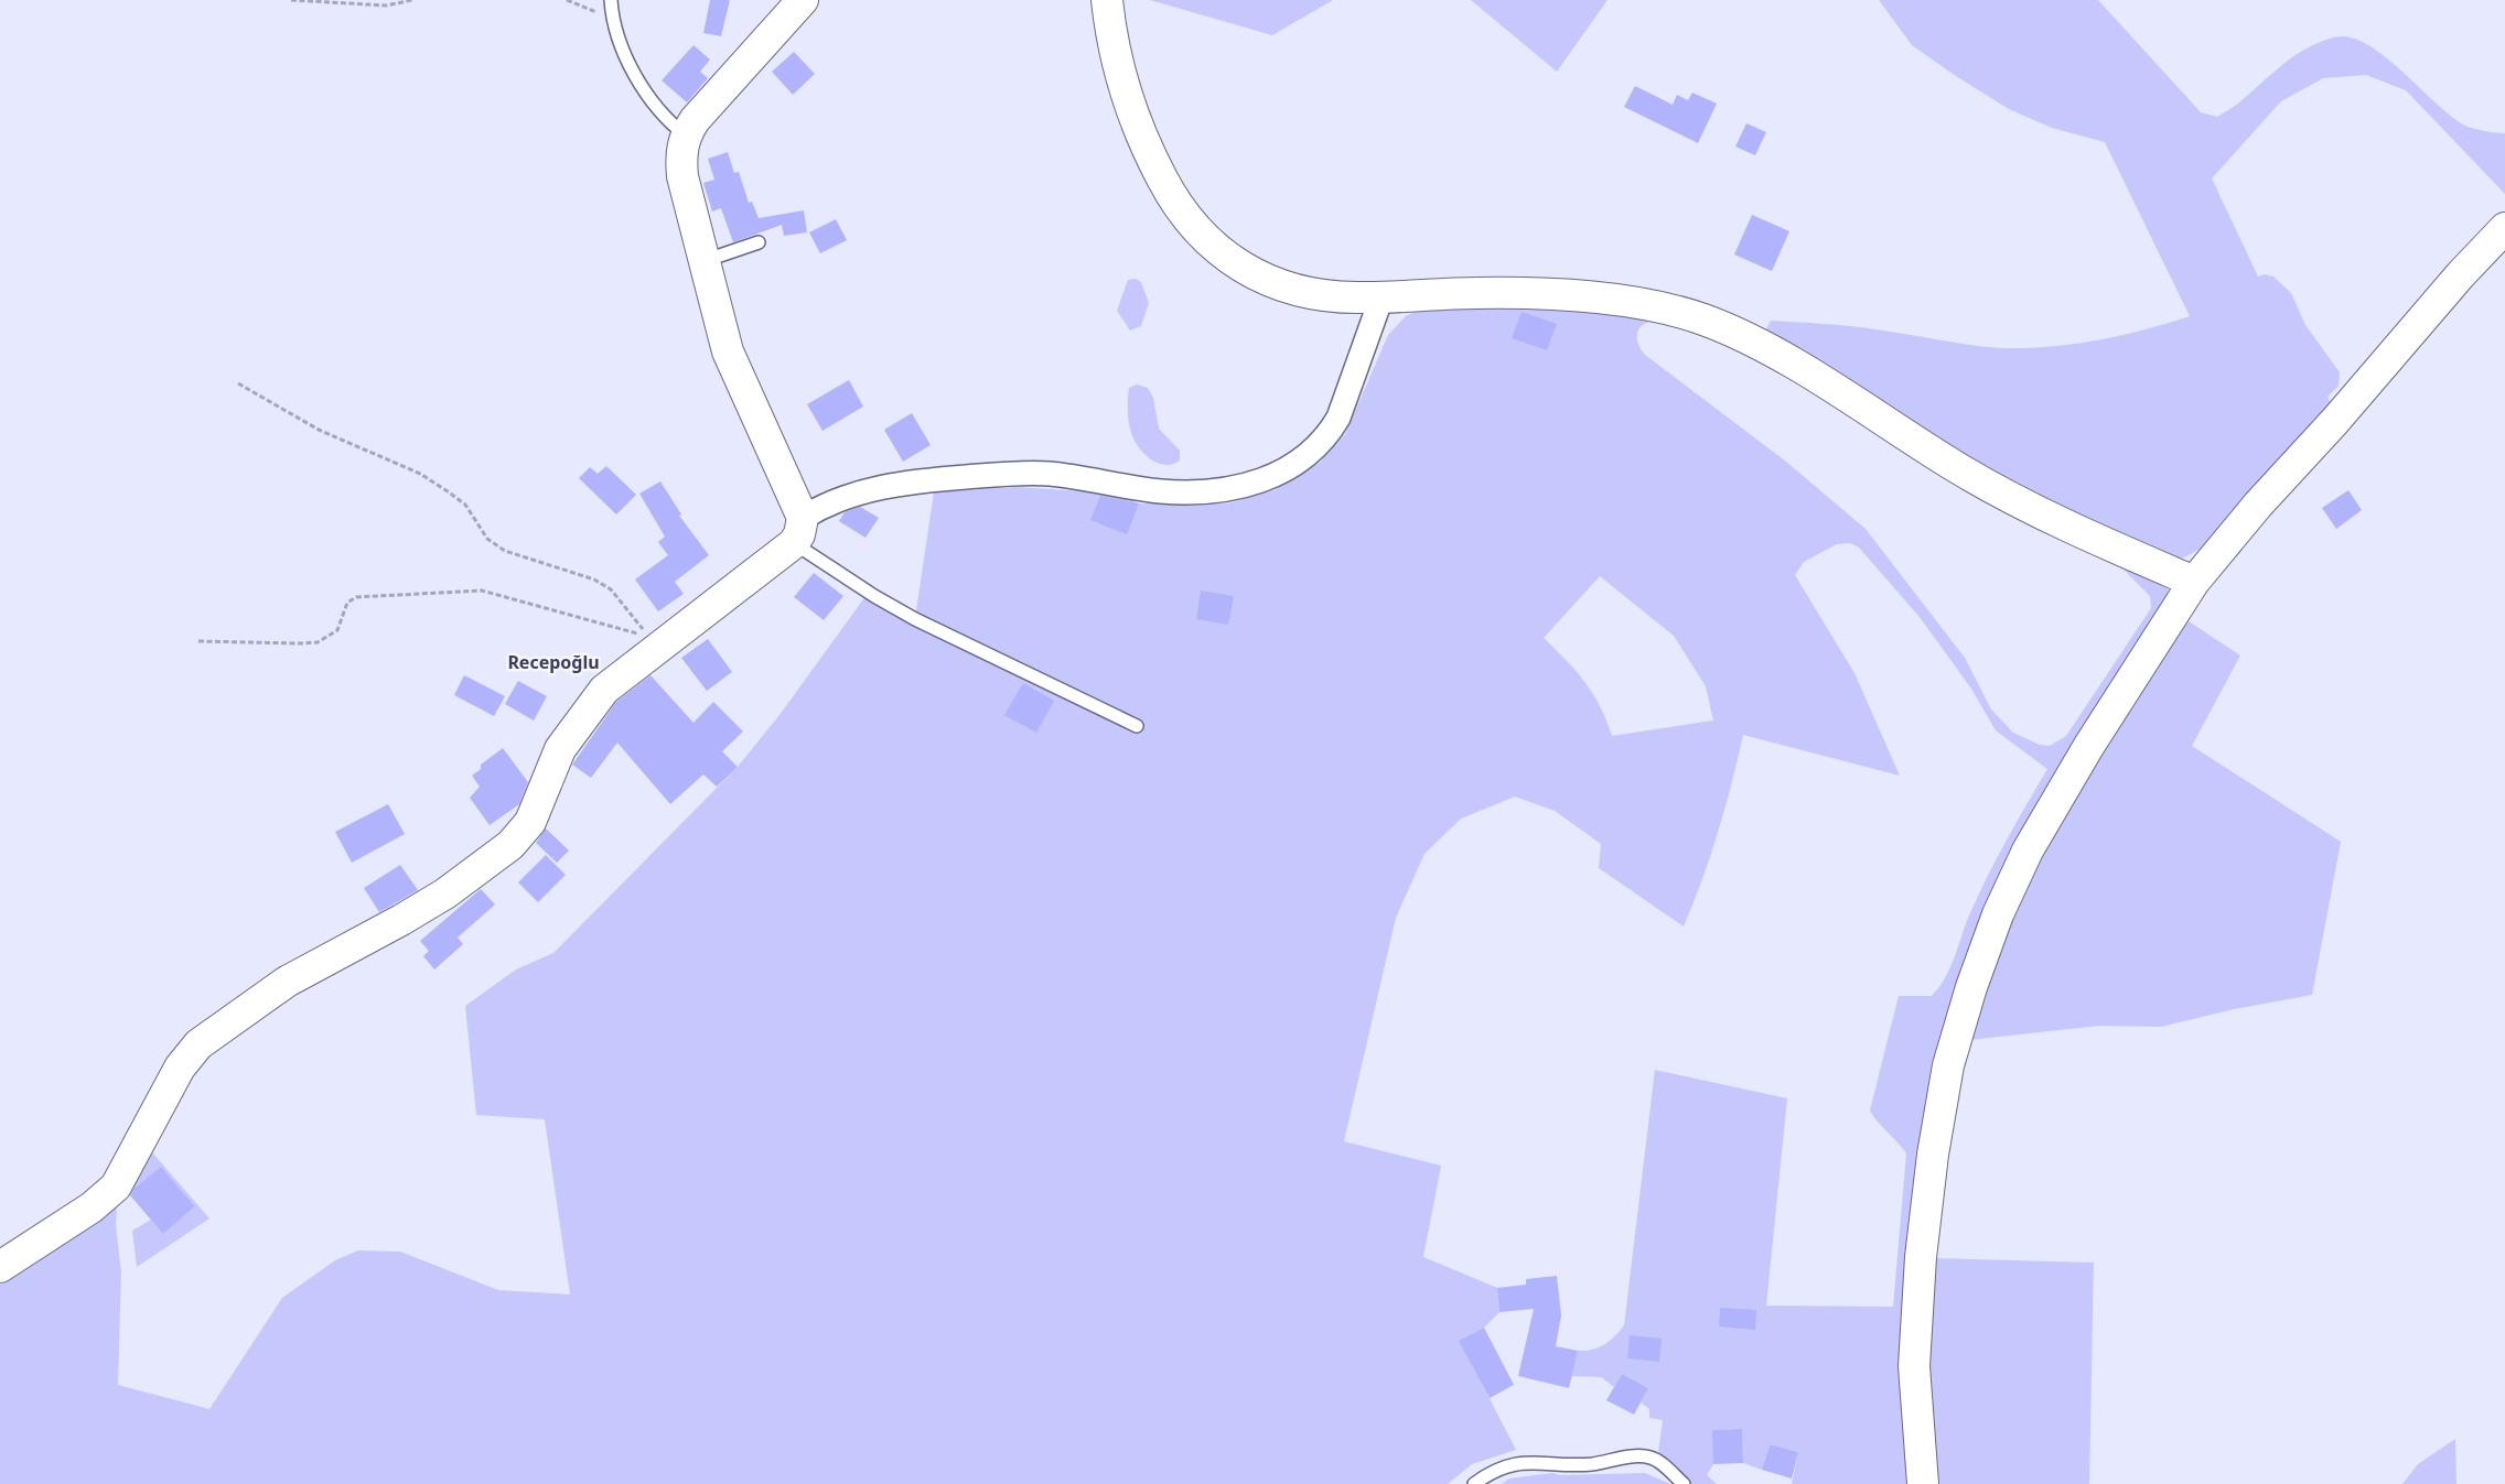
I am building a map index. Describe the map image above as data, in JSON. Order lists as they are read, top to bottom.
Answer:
{
  "districts": ["Recepoğlu"]
}
